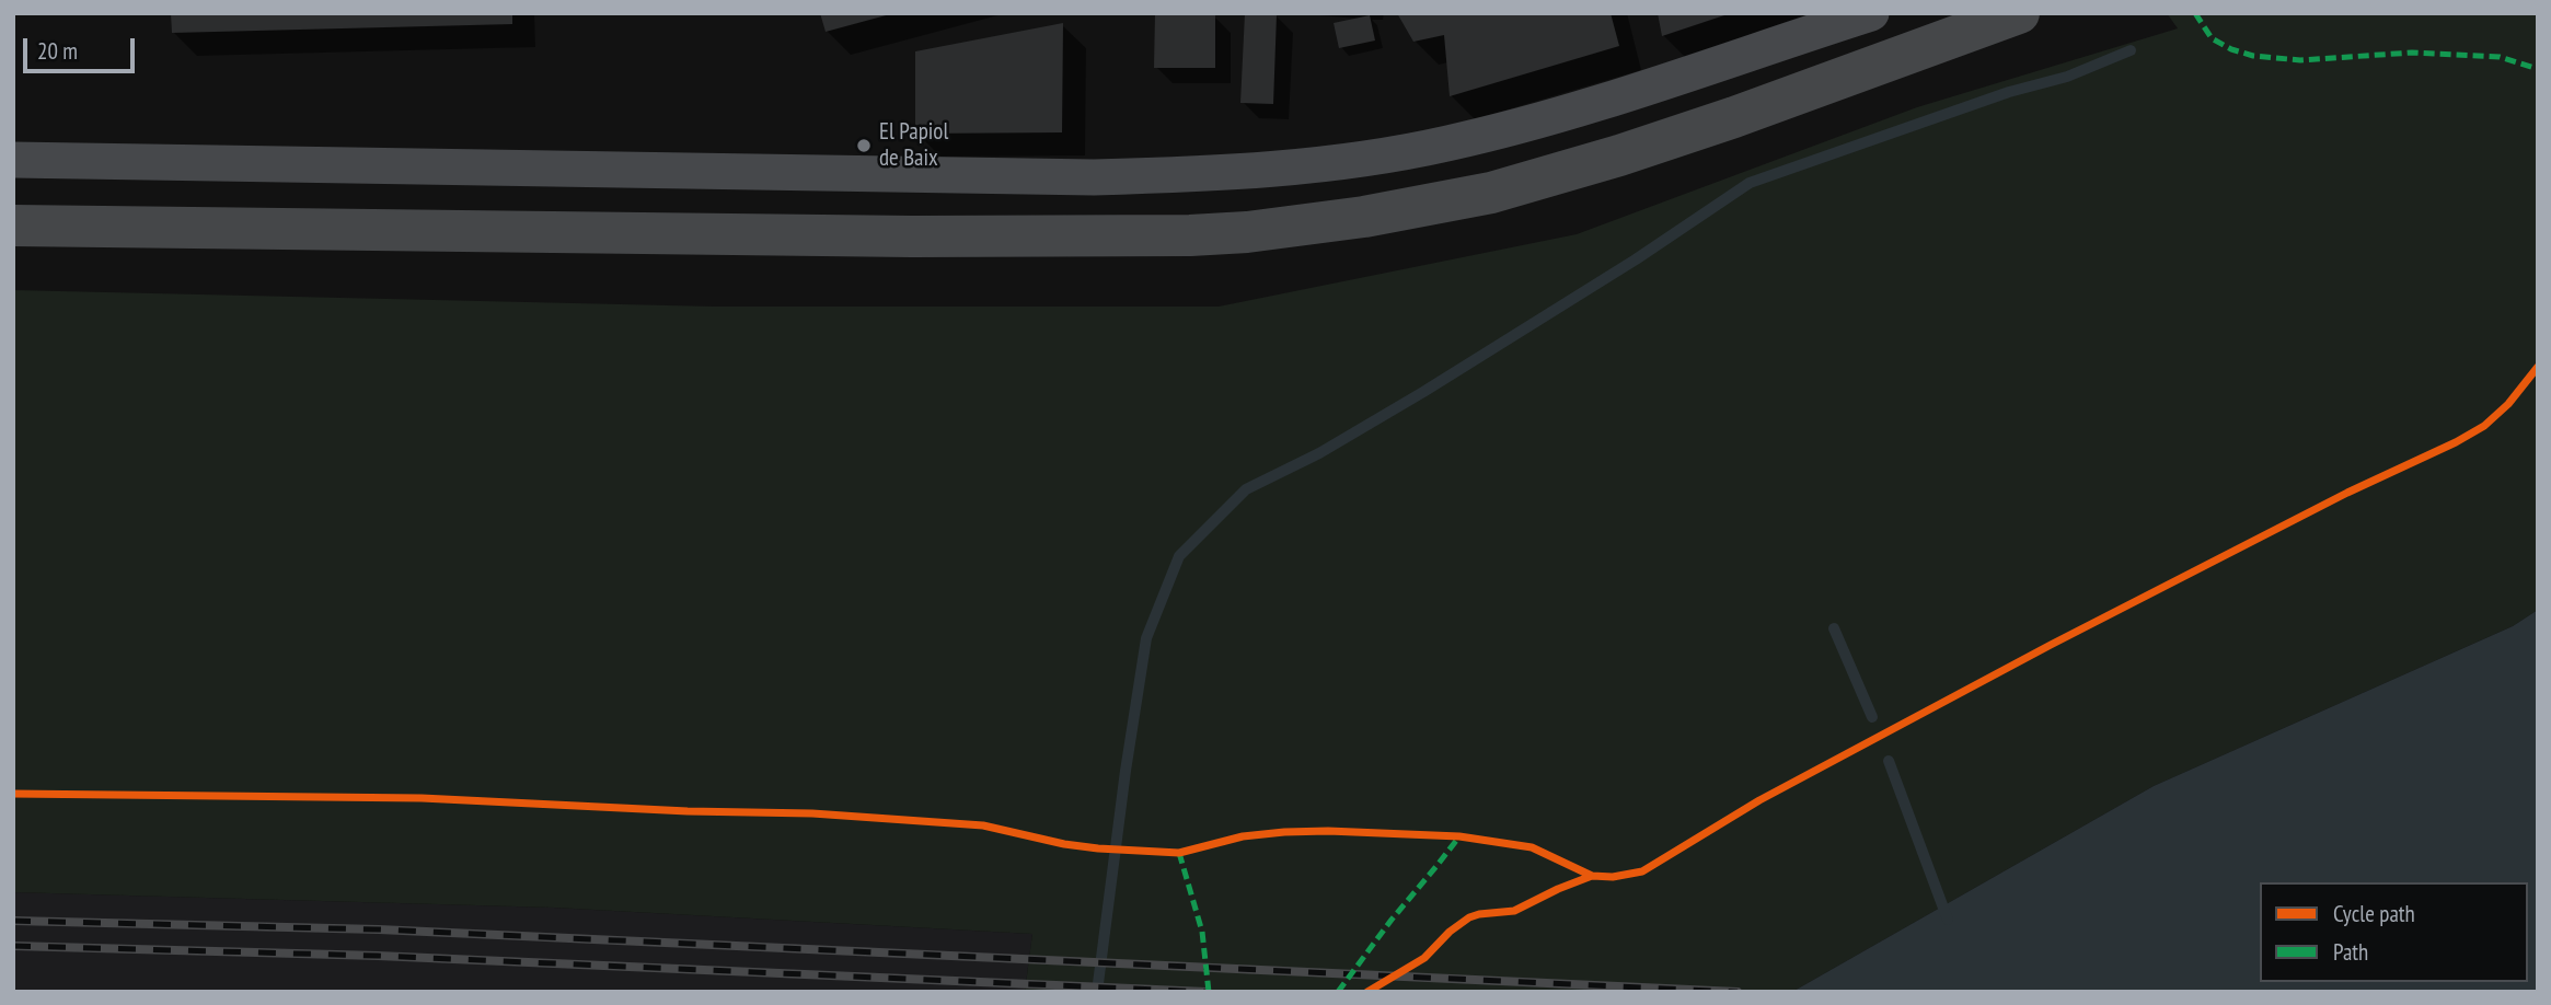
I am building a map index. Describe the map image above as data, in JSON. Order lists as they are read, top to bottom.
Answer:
{
  "places": ["El Papiol de Baix"],
  "legend": ["Cycle path", "Path"],
  "scale_bar": "20 m"
}
